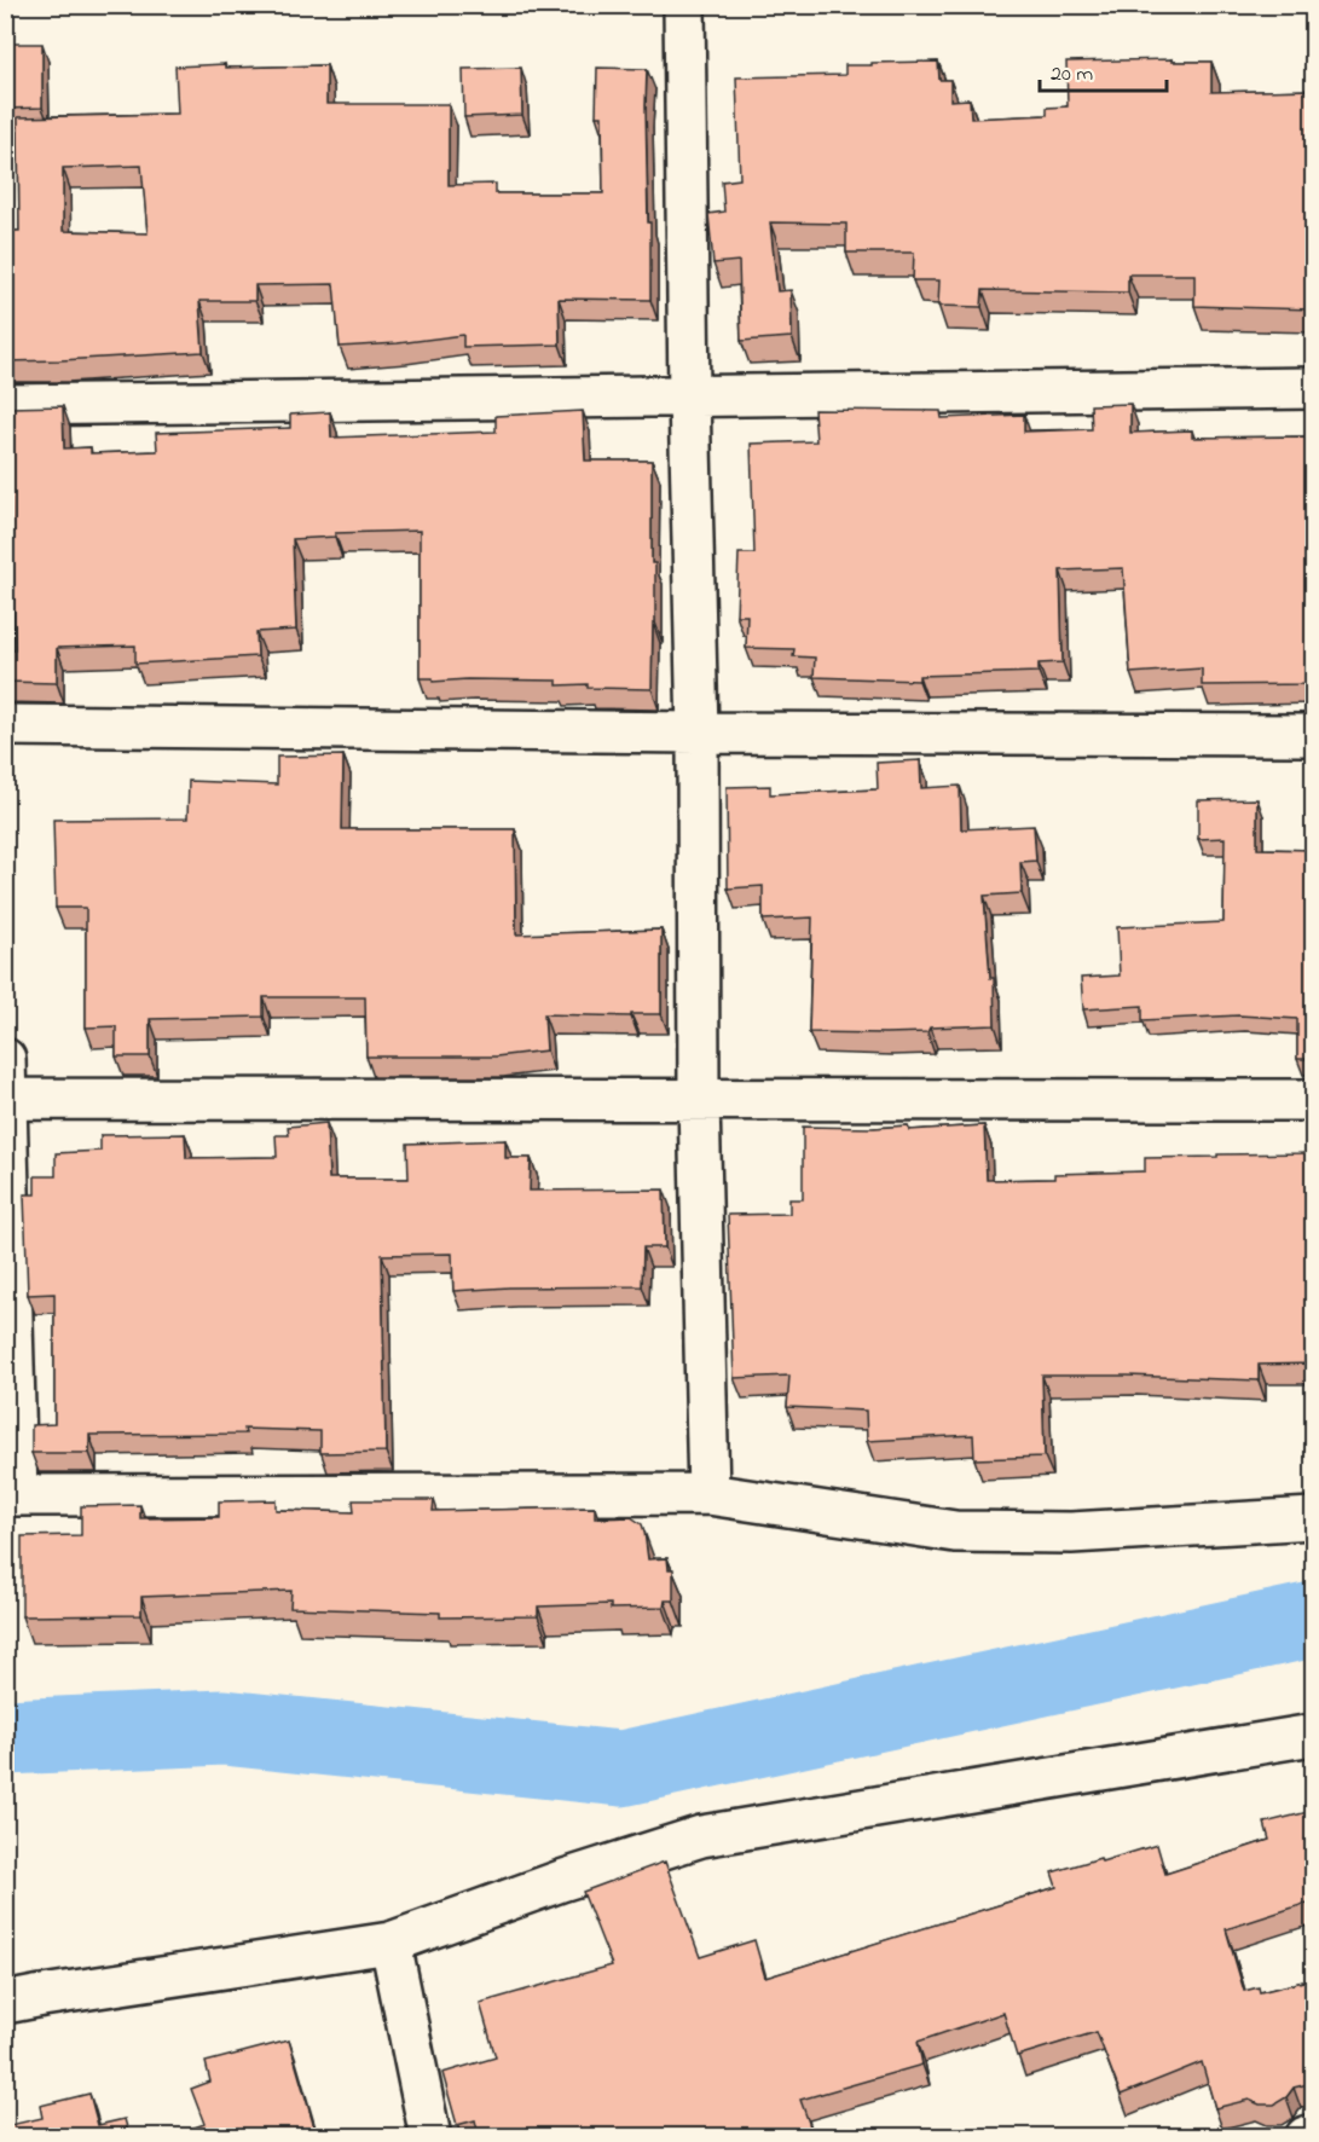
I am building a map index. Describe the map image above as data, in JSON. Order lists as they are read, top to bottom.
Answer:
{
  "scale_bar": "20 m"
}
